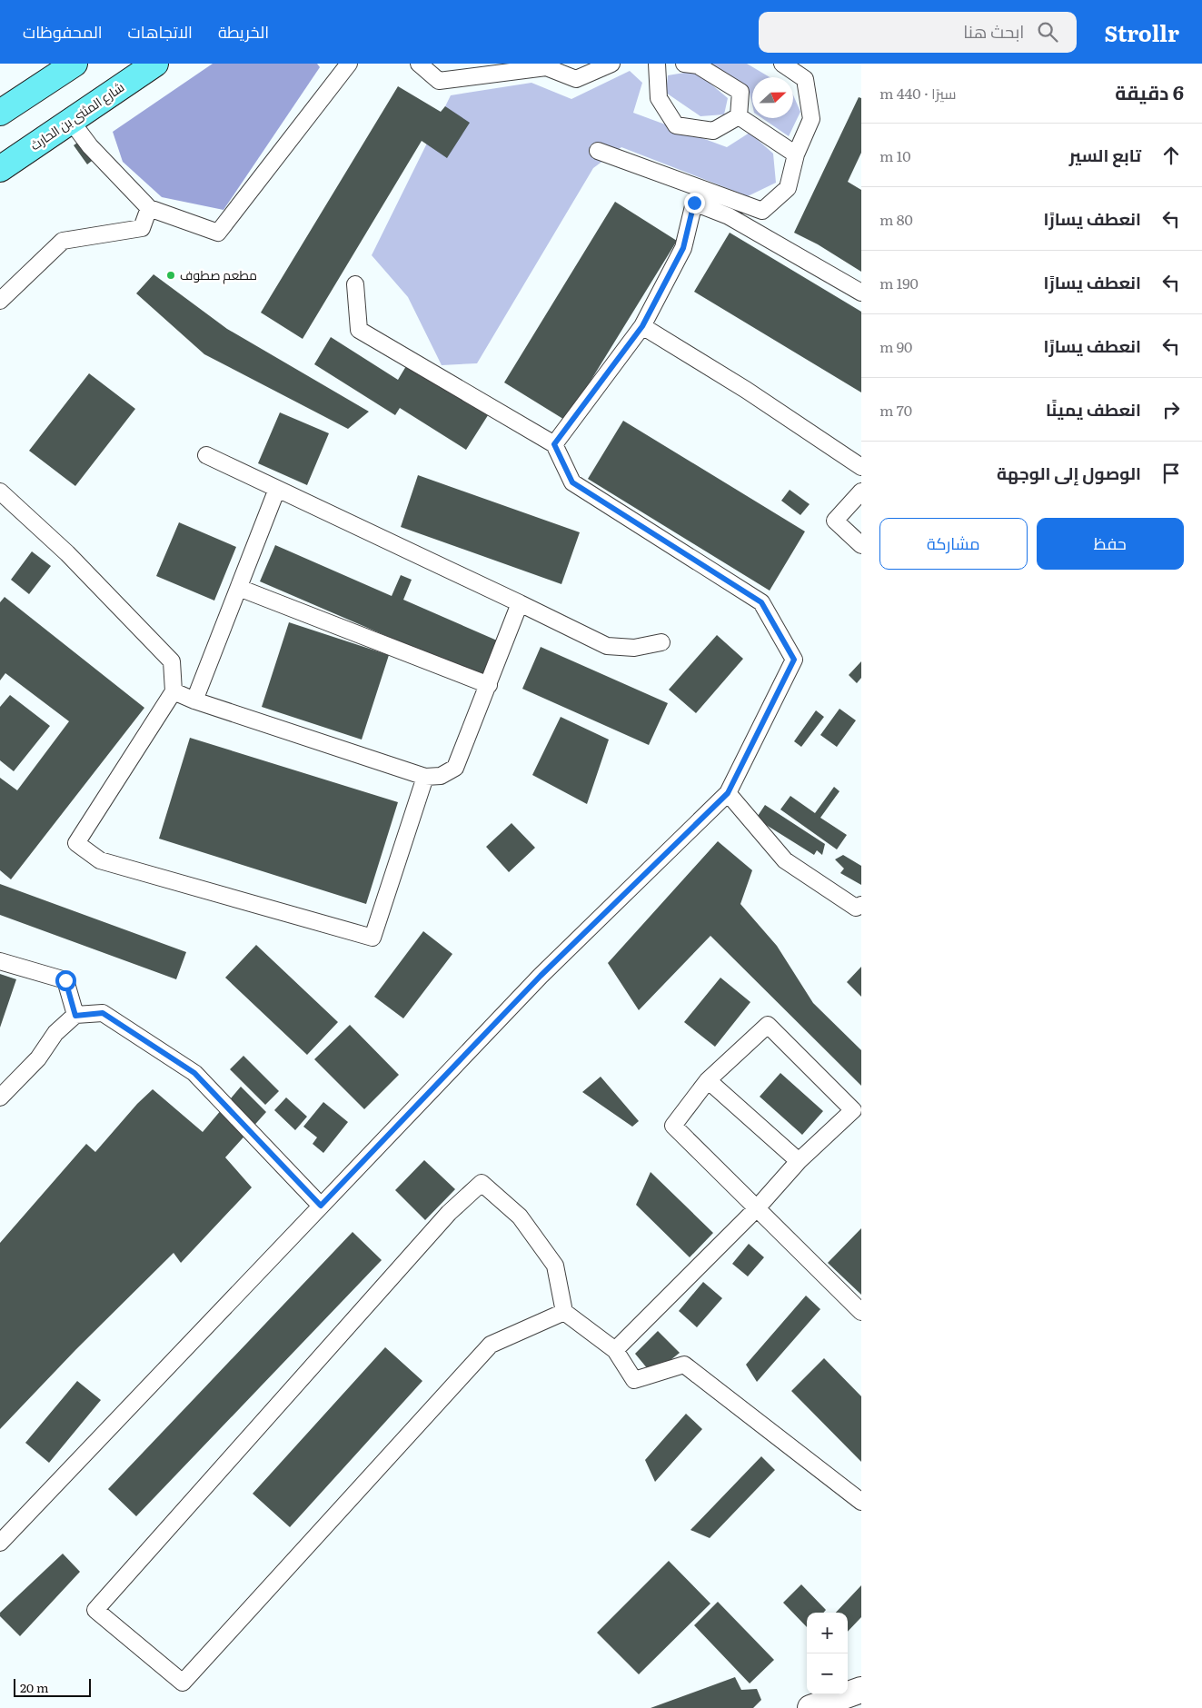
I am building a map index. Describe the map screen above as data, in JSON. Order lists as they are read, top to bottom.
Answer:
{
  "streets": {
    "main road": ["شارع المثنى بن الحارث"]
  },
  "places": ["مطعم صطوف"],
  "scale_bar": "20 m",
  "north": "right",
  "page": {
    "header": "Strollr",
    "search": "ابحث هنا",
    "nav": ["الخريطة", "الاتجاهات", "المحفوظات"],
    "heading": ["6 دقيقة", "سيرًا · 440 m"],
    "list": [
      ["تابع السير", "10 m"],
      ["انعطف يسارًا", "80 m"],
      ["انعطف يسارًا", "190 m"],
      ["انعطف يسارًا", "90 m"],
      ["انعطف يمينًا", "70 m"],
      "الوصول إلى الوجهة"
    ],
    "buttons": ["حفظ", "مشاركة"],
    "map_buttons": ["+", "−"],
    "scale": "20 m"
  }
}
